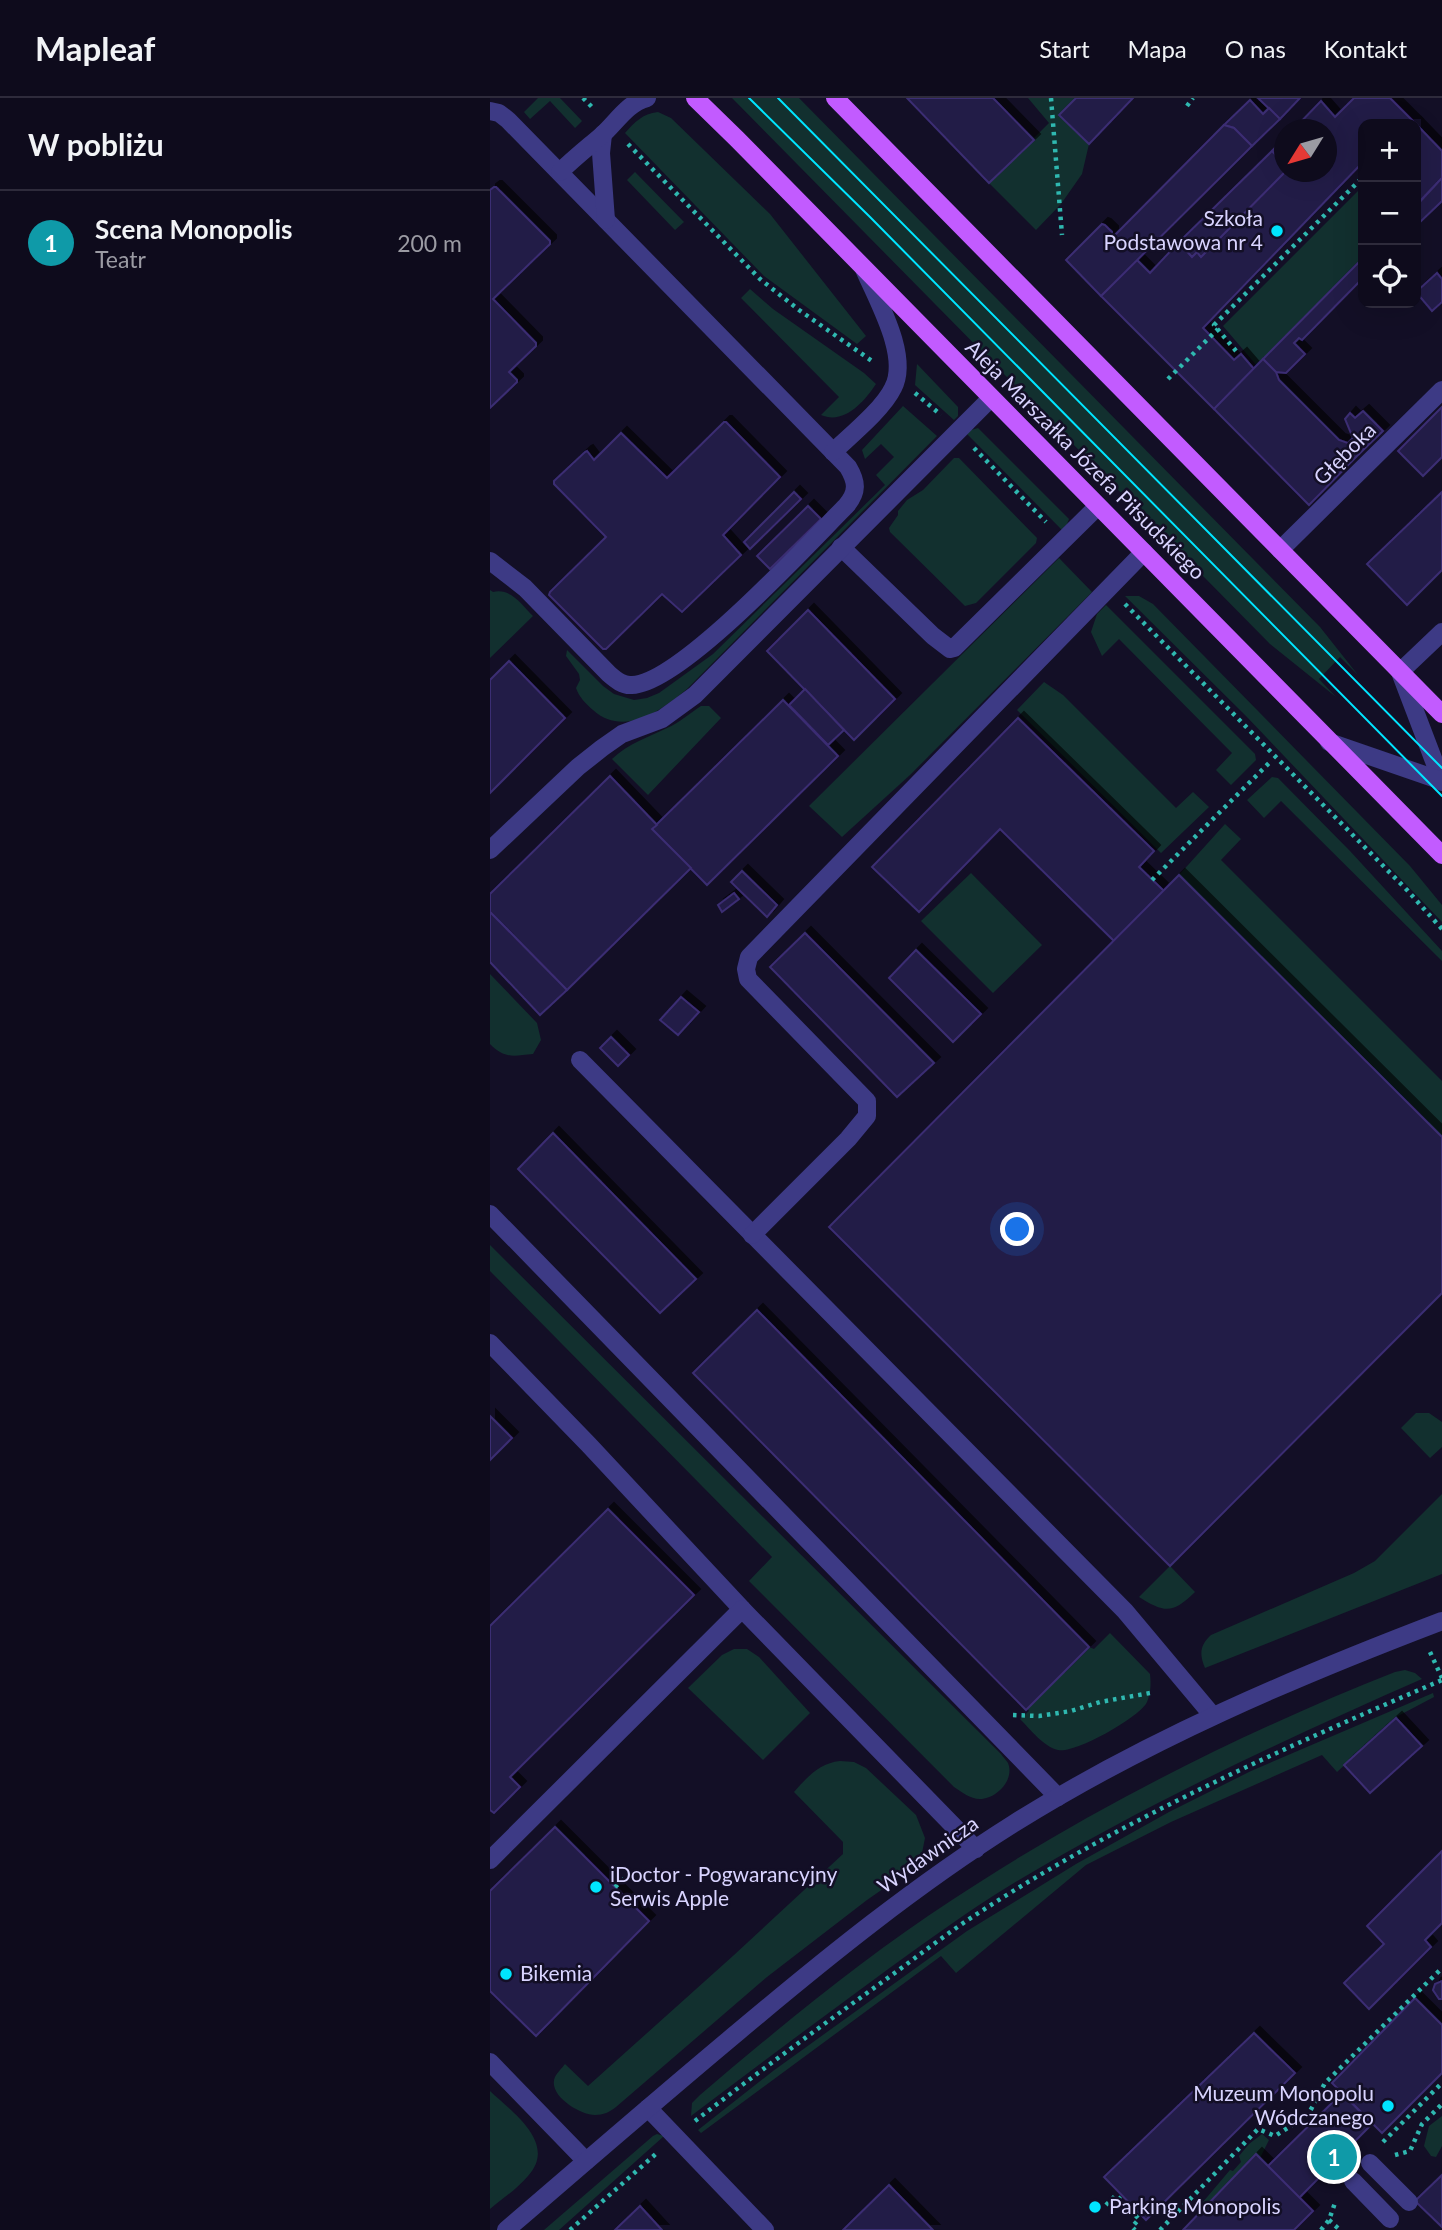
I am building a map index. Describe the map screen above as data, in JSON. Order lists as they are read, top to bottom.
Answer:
{
  "streets": {
    "main road": ["Aleja Marszałka Józefa Piłsudskiego"],
    "street": ["Głęboka", "Wydawnicza"]
  },
  "places": [
    "Szkoła Podstawowa nr 4",
    "iDoctor - Pogwarancyjny Serwis Apple",
    "Bikemia",
    "Muzeum Monopolu Wódczanego",
    "Parking Monopolis"
  ],
  "north": "bottom left",
  "page": {
    "header": "Mapleaf",
    "nav": [
      "Start",
      "Mapa",
      "O nas",
      "Kontakt"
    ],
    "heading": "W pobliżu",
    "map_buttons": ["+", "−"],
    "list": [
      {
        "mark": "1",
        "name": "Scena Monopolis",
        "note": "Teatr",
        "value": "200 m"
      }
    ],
    "pins": "1"
  }
}
